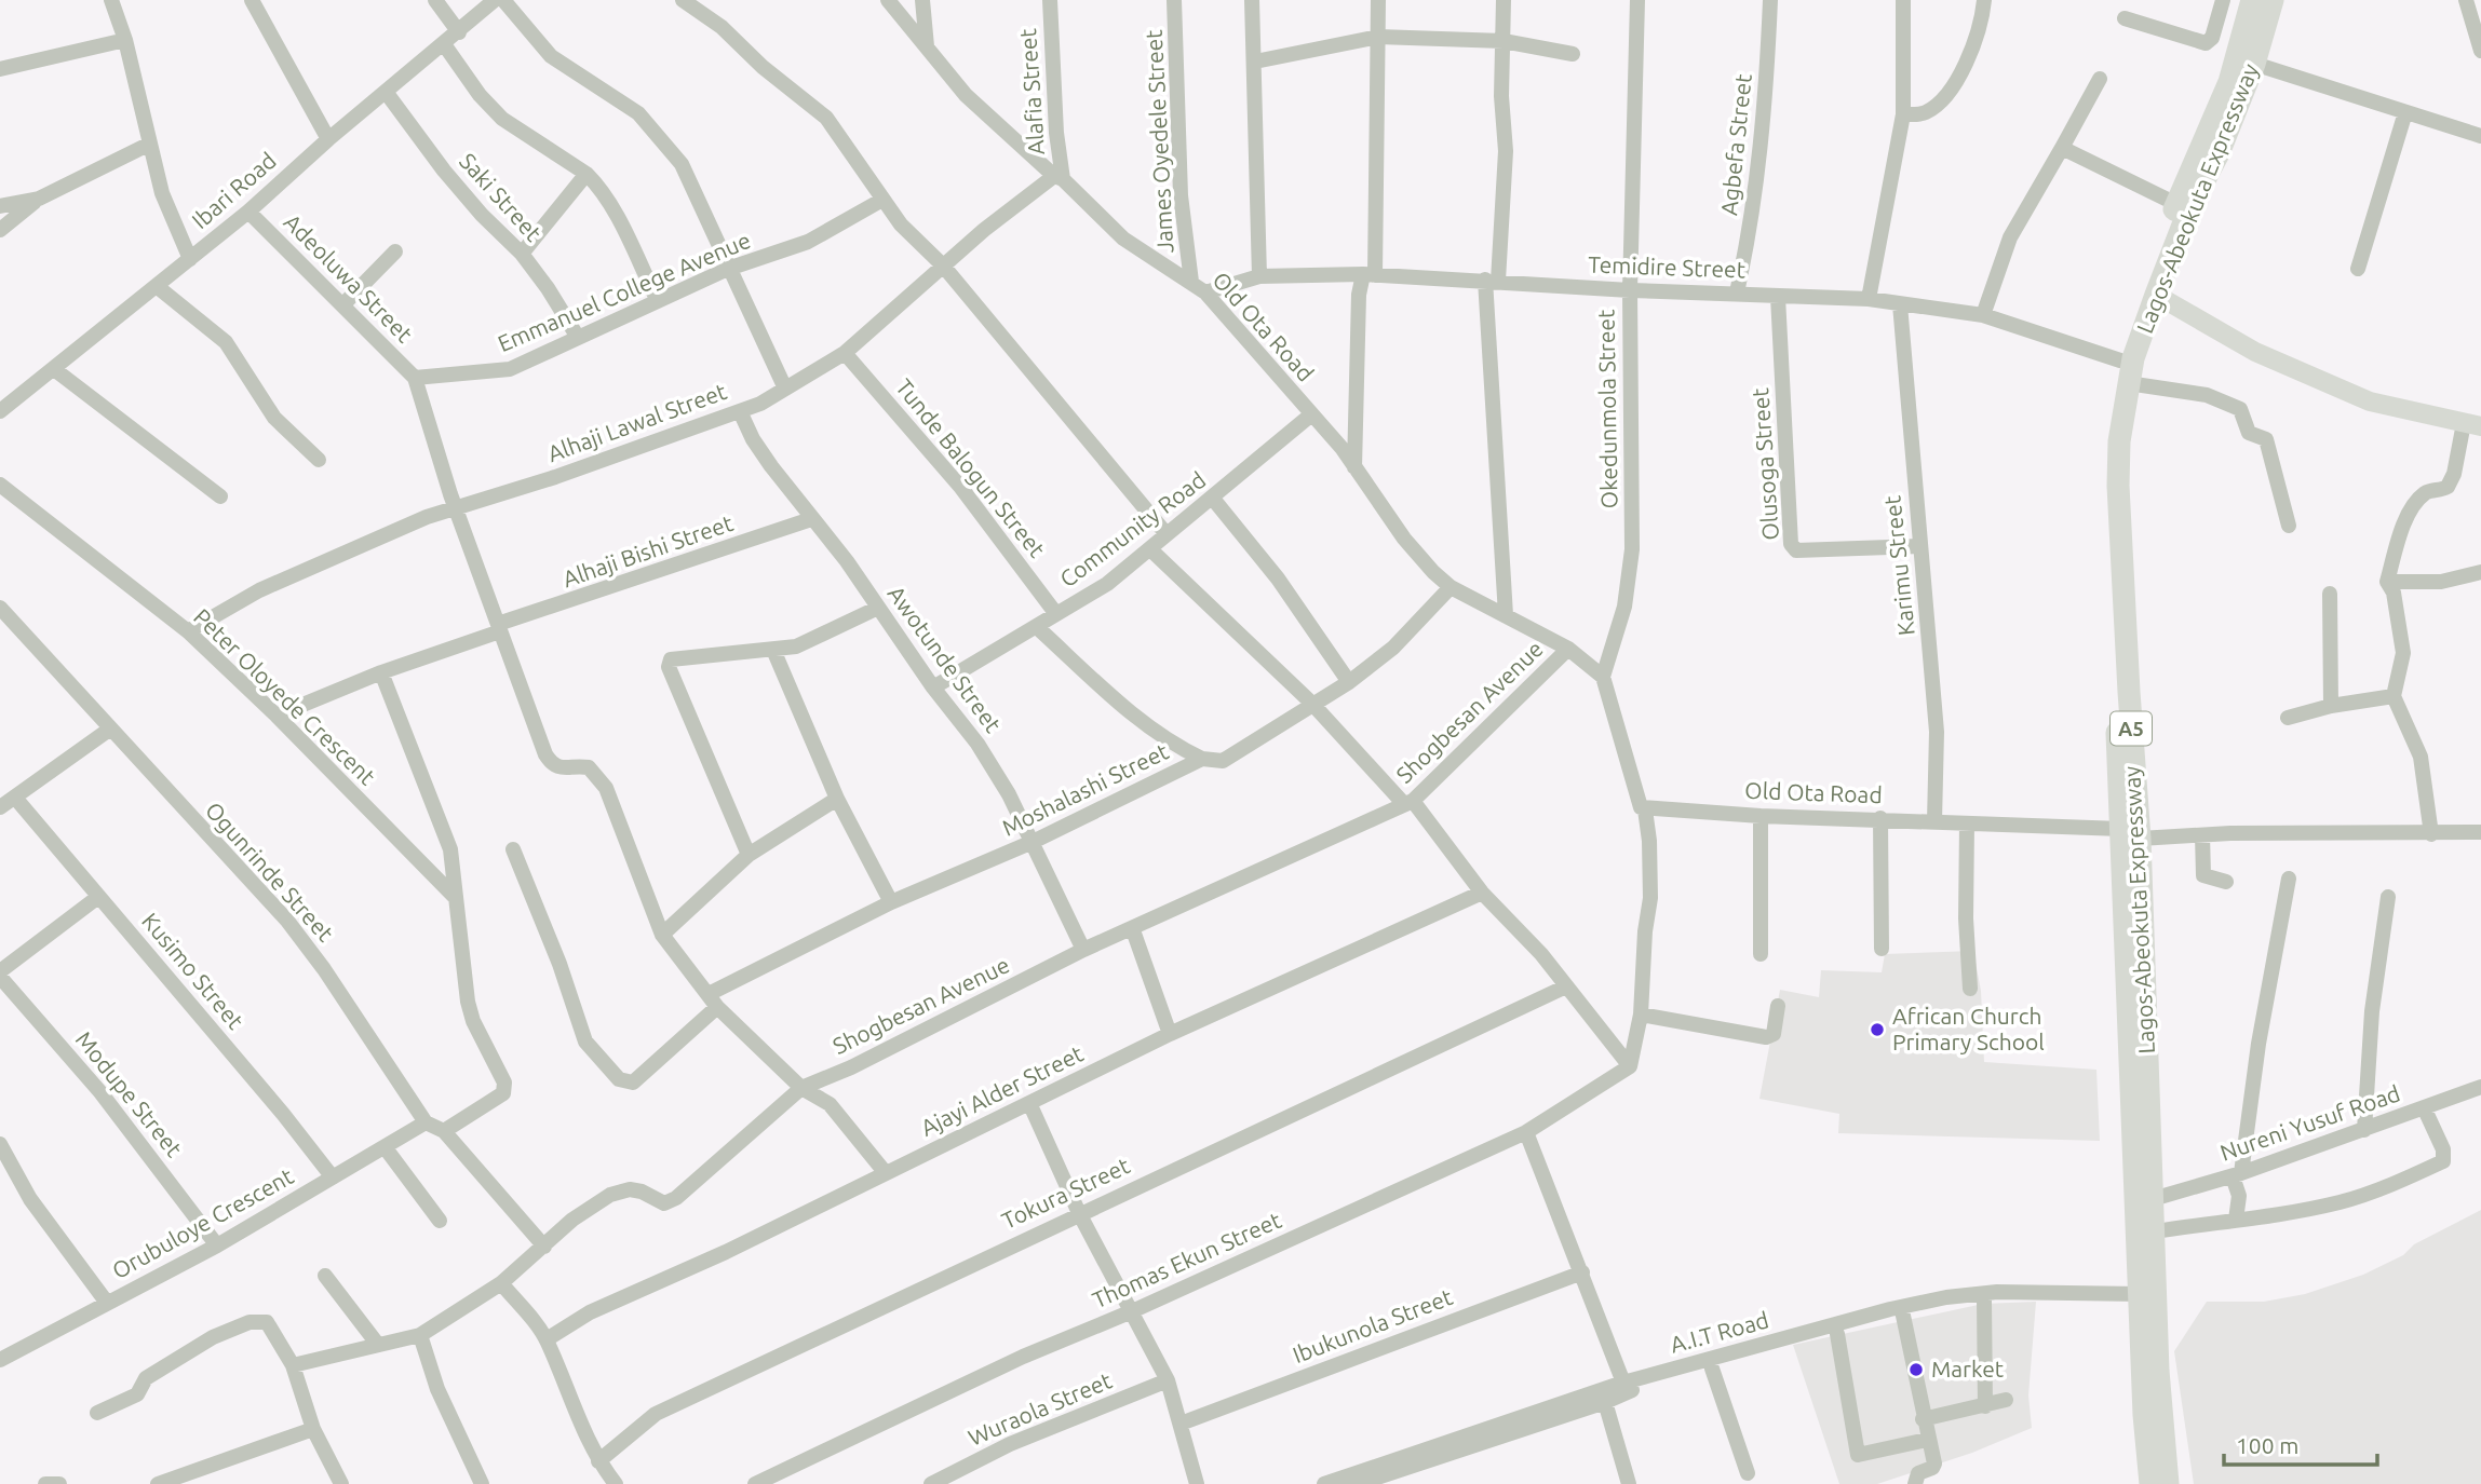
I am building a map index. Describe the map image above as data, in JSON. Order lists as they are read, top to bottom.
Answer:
{
  "streets": {
    "highway": ["Lagos-Abeokuta Expressway", "A5"],
    "street": [
      "Alafia Street",
      "James Oyedele Street",
      "Agbefa Street",
      "Ibari Road",
      "Saki Street",
      "Temidire Street",
      "Adeoluwa Street",
      "Emmanuel College Avenue",
      "Old Ota Road",
      "Okedunmola Street",
      "Alhaji Lawal Street",
      "Olusoga Street",
      "Tunde Balogun Street",
      "Community Road",
      "Alhaji Bishi Street",
      "Karimu Street",
      "Awotunde Street",
      "Peter Oloyede Crescent",
      "Shogbesan Avenue",
      "Moshalashi Street",
      "Ogunrinde Street",
      "Kusimo Street",
      "Ajayi Alder Street",
      "Modupe Street",
      "Nureni Yusuf Road",
      "Tokura Street",
      "Orubuloye Crescent",
      "Thomas Ekun Street",
      "Ibukunola Street",
      "A.I.T Road",
      "Wuraola Street"
    ]
  },
  "crossings": [
    ["Alafia Street", "Old Ota Road"],
    ["Alafia Street", "Alhaji Lawal Street"],
    ["James Oyedele Street", "Old Ota Road"],
    ["Agbefa Street", "Temidire Street"],
    ["Ibari Road", "Saki Street"],
    ["Ibari Road", "Adeoluwa Street"],
    ["Saki Street", "Emmanuel College Avenue"],
    ["Lagos-Abeokuta Expressway", "Temidire Street"],
    ["Lagos-Abeokuta Expressway", "Old Ota Road"],
    ["Lagos-Abeokuta Expressway", "Nureni Yusuf Road"],
    ["Lagos-Abeokuta Expressway", "A.I.T Road"],
    ["Temidire Street", "Old Ota Road"],
    ["Temidire Street", "Okedunmola Street"],
    ["Temidire Street", "Olusoga Street"],
    ["Temidire Street", "Karimu Street"],
    ["Adeoluwa Street", "Emmanuel College Avenue"],
    ["Old Ota Road", "Okedunmola Street"],
    ["Old Ota Road", "Alhaji Lawal Street"],
    ["Old Ota Road", "Community Road"],
    ["Old Ota Road", "Karimu Street"],
    ["Old Ota Road", "Shogbesan Avenue"],
    ["Old Ota Road", "Moshalashi Street"],
    ["Alhaji Lawal Street", "Tunde Balogun Street"],
    ["Alhaji Lawal Street", "Awotunde Street"],
    ["Alhaji Lawal Street", "Peter Oloyede Crescent"],
    ["Olusoga Street", "Karimu Street"],
    ["Tunde Balogun Street", "Community Road"],
    ["Community Road", "Awotunde Street"],
    ["Alhaji Bishi Street", "Awotunde Street"],
    ["Alhaji Bishi Street", "Peter Oloyede Crescent"],
    ["Awotunde Street", "Shogbesan Avenue"],
    ["Awotunde Street", "Moshalashi Street"],
    ["Ogunrinde Street", "Orubuloye Crescent"],
    ["Kusimo Street", "Orubuloye Crescent"],
    ["Modupe Street", "Orubuloye Crescent"]
  ],
  "places": ["African Church Primary School", "Market"],
  "scale_bar": "100 m"
}
